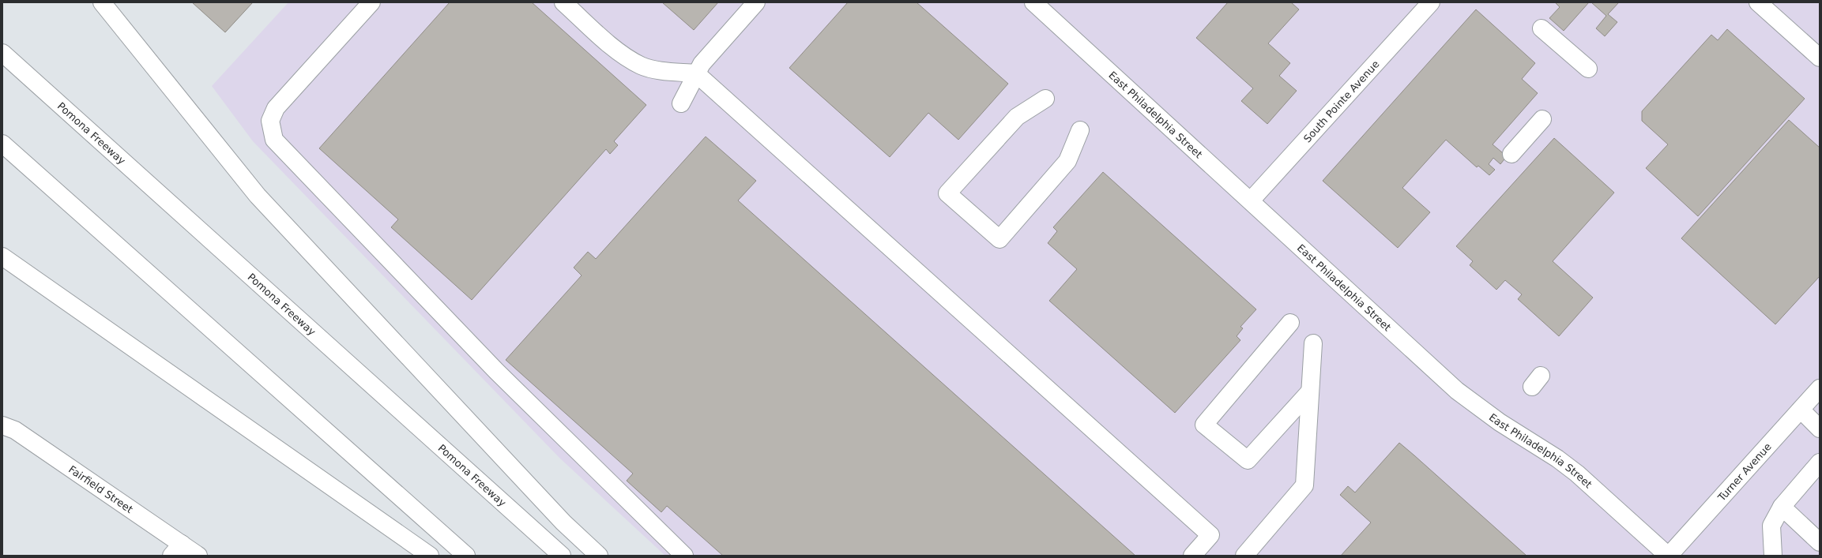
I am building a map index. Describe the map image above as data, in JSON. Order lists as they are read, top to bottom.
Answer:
{
  "streets": {
    "main road": [
      "South Pointe Avenue",
      "East Philadelphia Street",
      "Pomona Freeway",
      "Turner Avenue",
      "Fairfield Street"
    ]
  },
  "crossings": [
    ["South Pointe Avenue", "East Philadelphia Street"],
    ["East Philadelphia Street", "Turner Avenue"]
  ]
}
